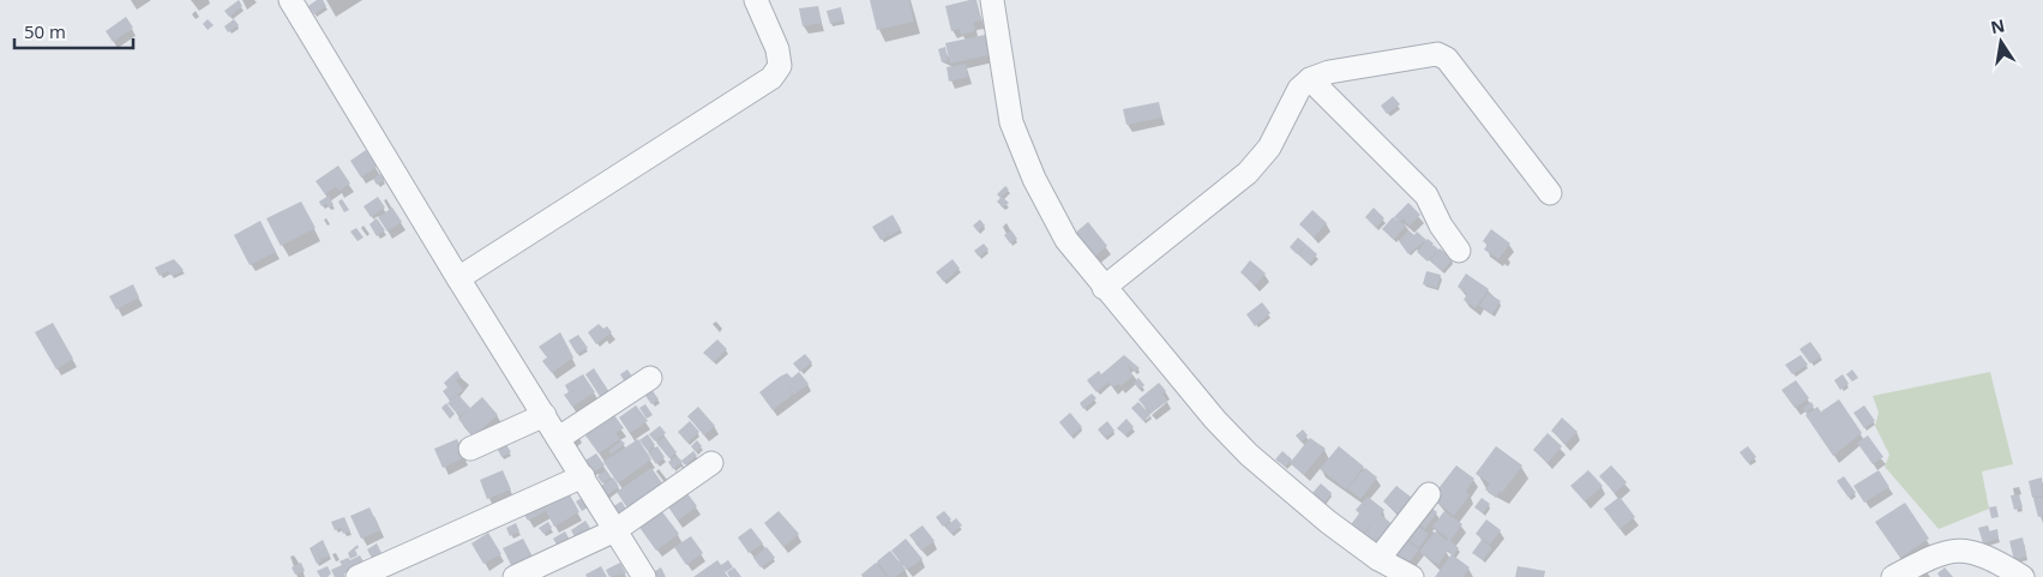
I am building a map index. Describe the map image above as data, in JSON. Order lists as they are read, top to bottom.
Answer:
{
  "scale_bar": "50 m",
  "north": "top"
}
